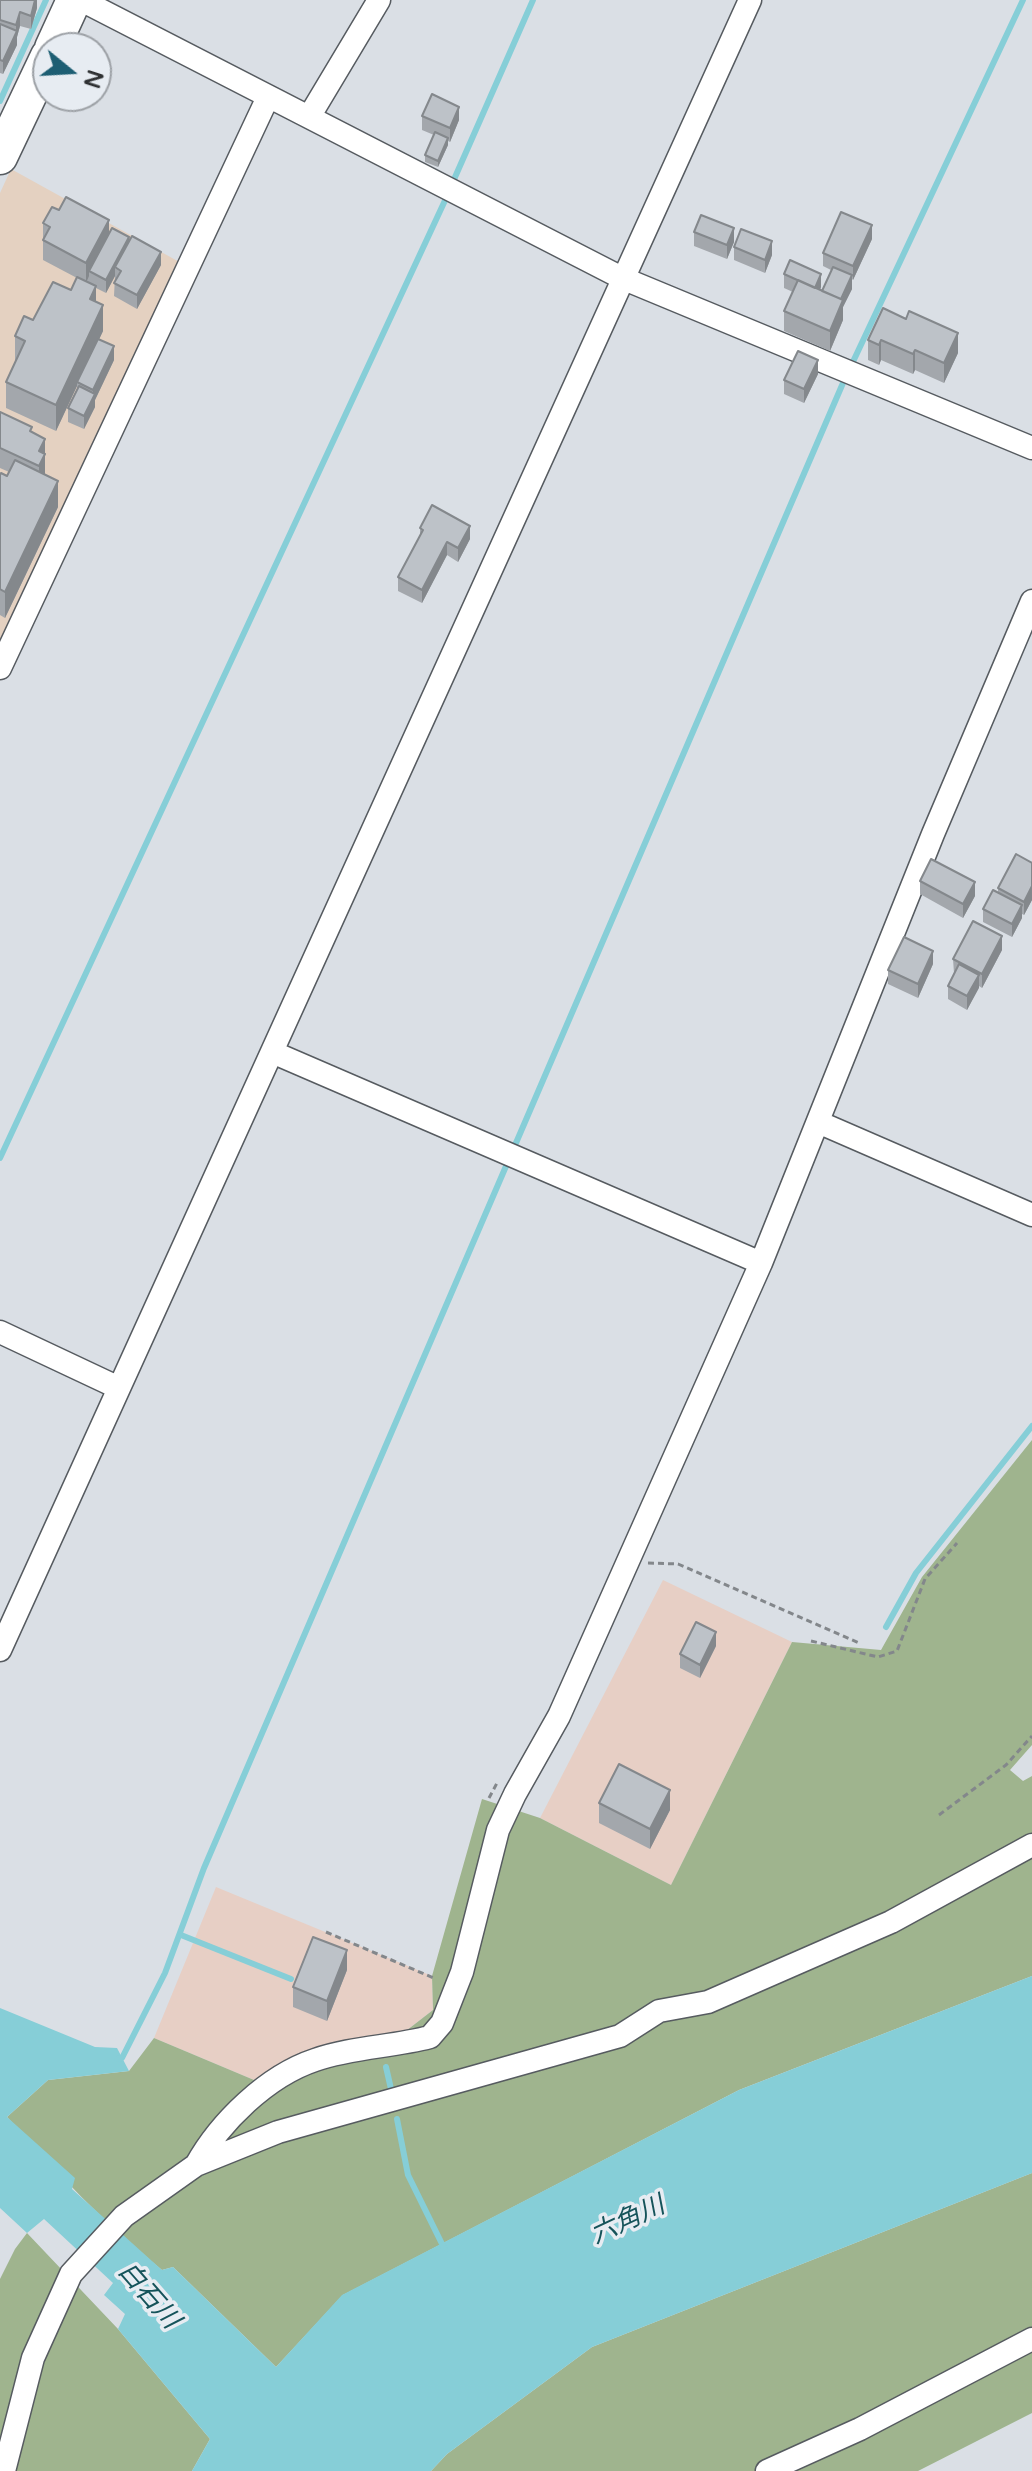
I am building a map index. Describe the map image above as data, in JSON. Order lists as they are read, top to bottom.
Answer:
{
  "water": ["六角川", "白石川"],
  "north": "right"
}
